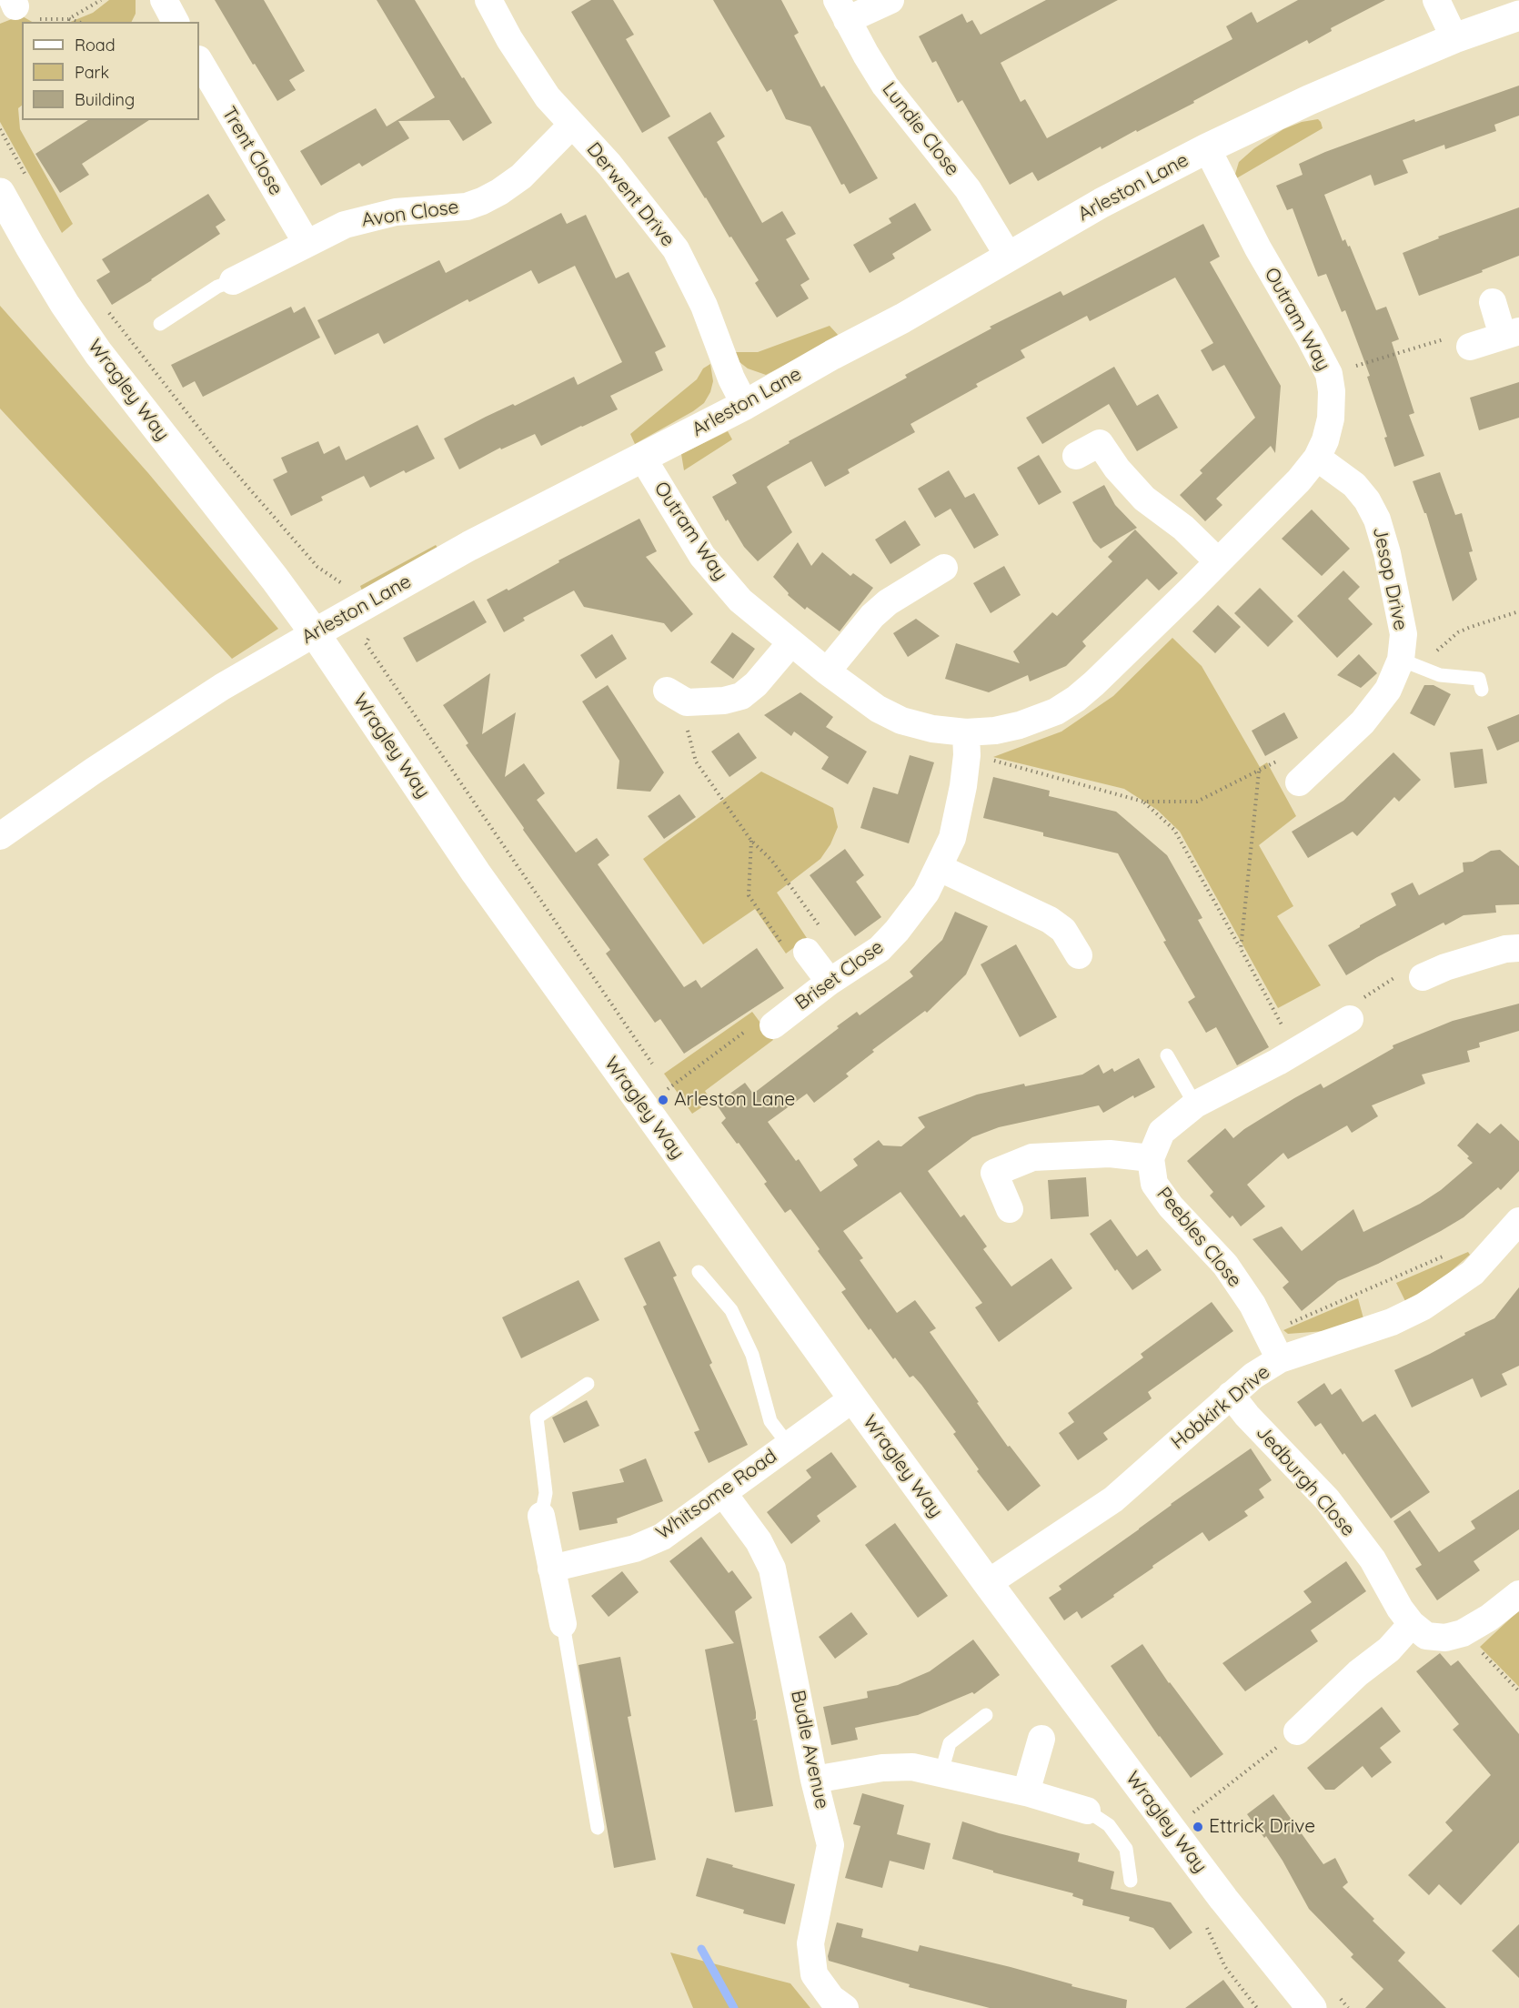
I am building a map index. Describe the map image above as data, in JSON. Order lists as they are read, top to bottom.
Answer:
{
  "streets": {
    "street": [
      "Lundie Close",
      "Trent Close",
      "Arleston Lane",
      "Derwent Drive",
      "Avon Close",
      "Outram Way",
      "Wragley Way",
      "Jesop Drive",
      "Briset Close",
      "Peebles Close",
      "Hobkirk Drive",
      "Jedburgh Close",
      "Whitsome Road",
      "Budle Avenue"
    ]
  },
  "crossings": [
    ["Lundie Close", "Arleston Lane"],
    ["Trent Close", "Avon Close"],
    ["Arleston Lane", "Derwent Drive"],
    ["Arleston Lane", "Outram Way"],
    ["Arleston Lane", "Wragley Way"],
    ["Derwent Drive", "Avon Close"],
    ["Outram Way", "Jesop Drive"],
    ["Outram Way", "Briset Close"],
    ["Wragley Way", "Hobkirk Drive"],
    ["Wragley Way", "Whitsome Road"],
    ["Peebles Close", "Hobkirk Drive"],
    ["Hobkirk Drive", "Jedburgh Close"],
    ["Whitsome Road", "Budle Avenue"]
  ],
  "places": ["Arleston Lane", "Ettrick Drive"],
  "legend": ["Road", "Park", "Building"]
}
